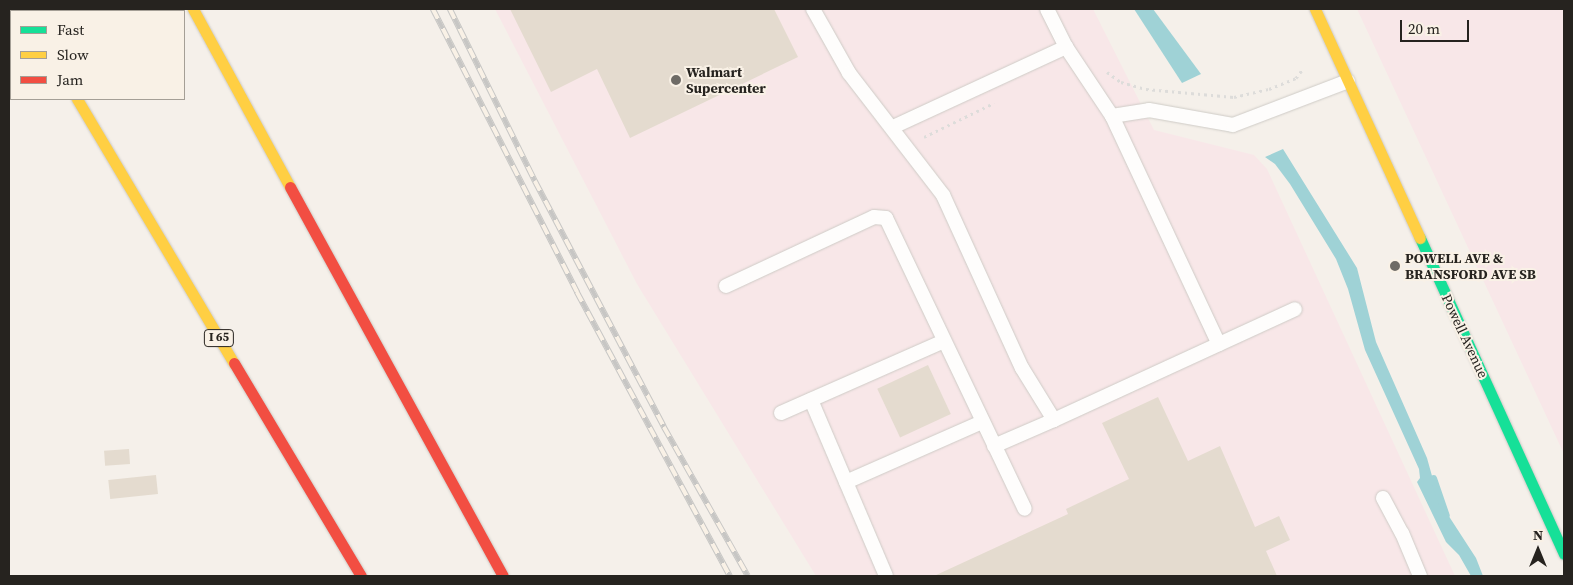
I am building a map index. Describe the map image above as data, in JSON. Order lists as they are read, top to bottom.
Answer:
{
  "streets": {
    "main road": ["Powell Avenue", "I 65"]
  },
  "places": ["Walmart Supercenter", "POWELL AVE & BRANSFORD AVE SB"],
  "legend": ["Fast", "Slow", "Jam"],
  "scale_bar": "20 m",
  "north": "top"
}
